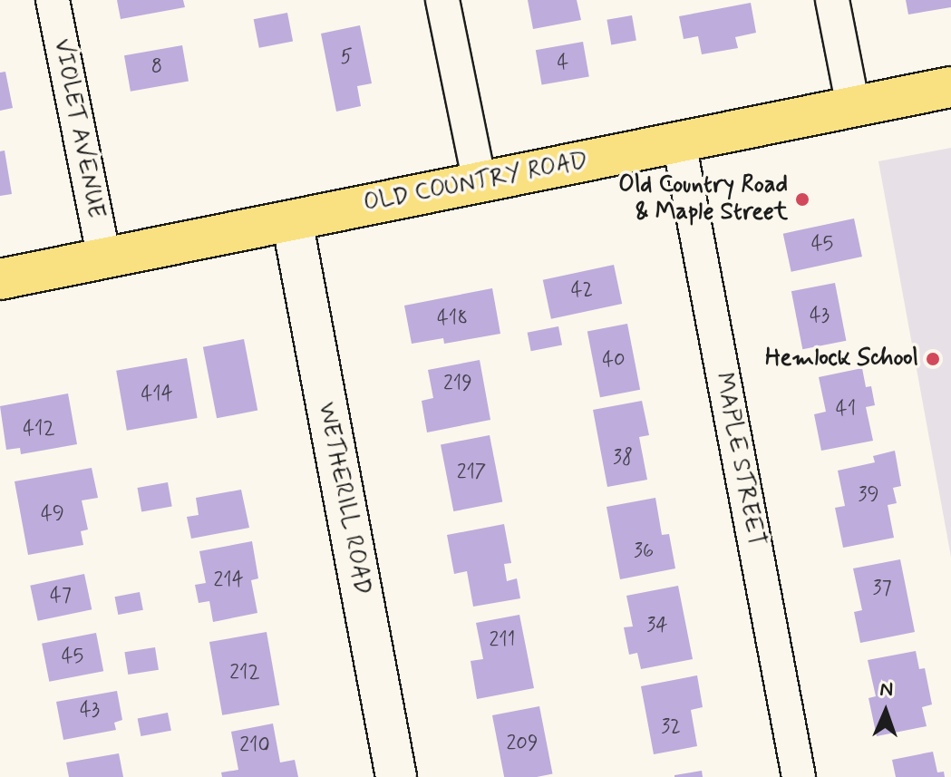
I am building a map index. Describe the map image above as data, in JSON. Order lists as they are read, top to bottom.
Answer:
{
  "streets": {
    "main road": ["OLD COUNTRY ROAD"],
    "street": ["VIOLET AVENUE", "MAPLE STREET", "WETHERILL ROAD"]
  },
  "crossings": [
    ["VIOLET AVENUE", "OLD COUNTRY ROAD"],
    ["OLD COUNTRY ROAD", "MAPLE STREET"],
    ["OLD COUNTRY ROAD", "WETHERILL ROAD"]
  ],
  "places": ["Old Country Road & Maple Street", "Hemlock School"],
  "house_numbers": [
    "5",
    "4",
    "8",
    "45",
    "42",
    "43",
    "418",
    "40",
    "219",
    "414",
    "41",
    "412",
    "38",
    "217",
    "39",
    "49",
    "36",
    "214",
    "37",
    "47",
    "34",
    "211",
    "45",
    "212",
    "43",
    "32",
    "209",
    "210"
  ],
  "north": "top"
}
